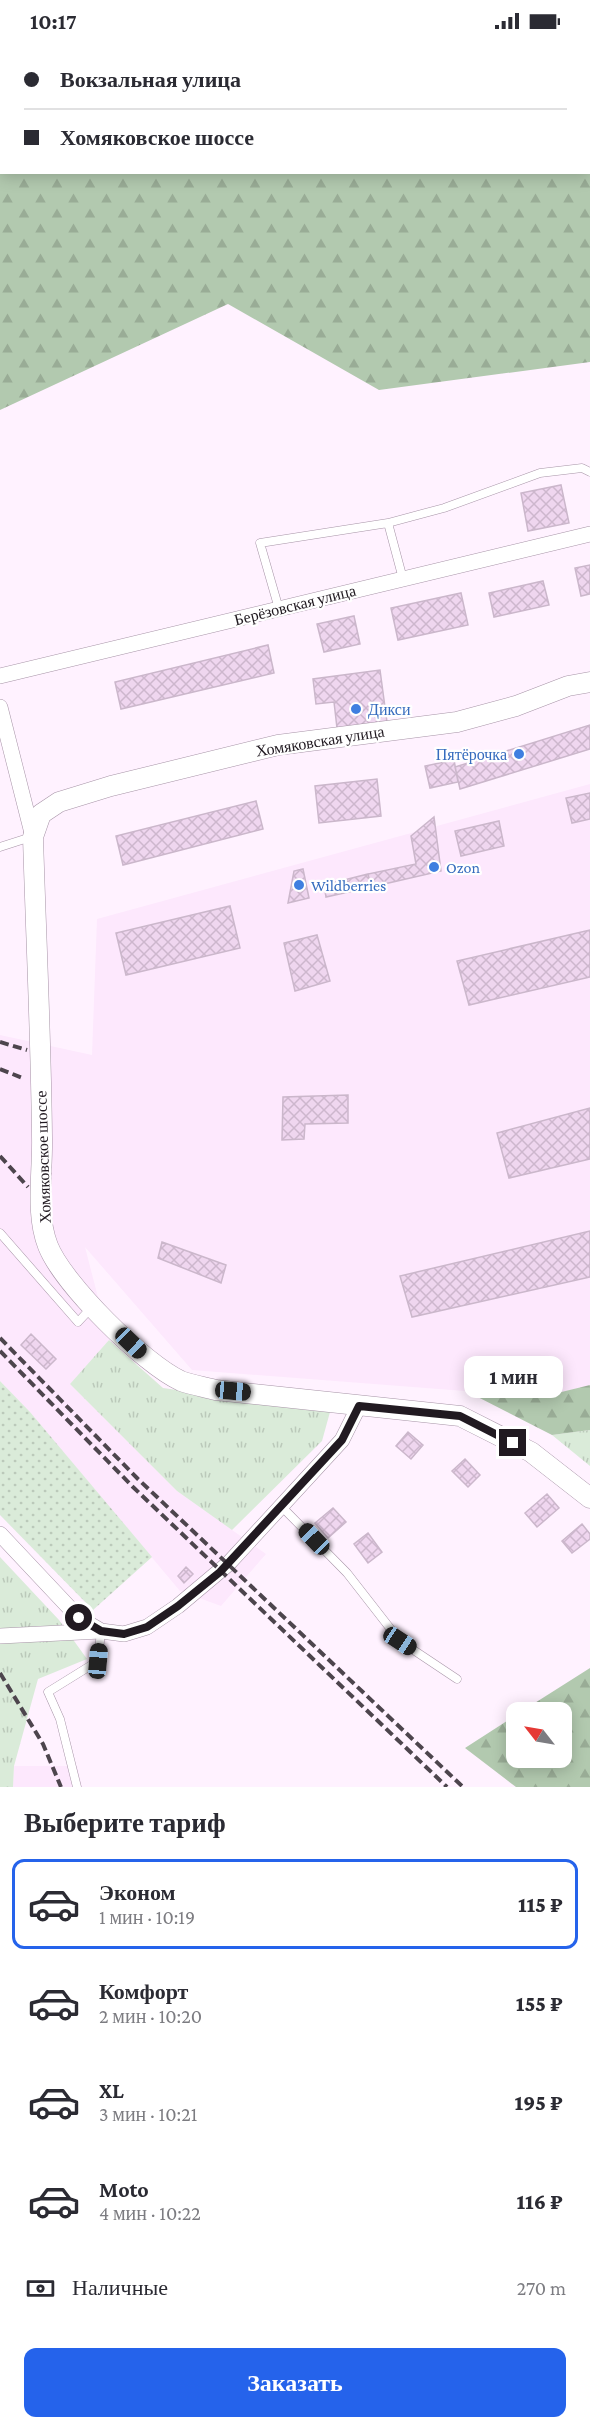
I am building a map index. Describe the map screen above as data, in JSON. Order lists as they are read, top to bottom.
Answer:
{
  "streets": {
    "street": ["Берёзовская улица", "Хомяковская улица", "Хомяковское шоссе"]
  },
  "crossings": [
    ["Хомяковская улица", "Хомяковское шоссе"]
  ],
  "places": [
    "Дикси",
    "Пятёрочка",
    "Ozon",
    "Wildberries"
  ],
  "north": "top left",
  "page": {
    "status": "10:17",
    "banner": ["Вокзальная улица", "Хомяковское шоссе"],
    "bubble": "1 мин",
    "heading": "Выберите тариф",
    "list": [
      {
        "name": "Эконом",
        "note": "1 мин · 10:19",
        "value": "115 ₽"
      },
      {
        "name": "Комфорт",
        "note": "2 мин · 10:20",
        "value": "155 ₽"
      },
      {
        "name": "XL",
        "note": "3 мин · 10:21",
        "value": "195 ₽"
      },
      {
        "name": "Moto",
        "note": "4 мин · 10:22",
        "value": "116 ₽"
      }
    ],
    "pay": ["Наличные", "270 m"],
    "buttons": "Заказать"
  }
}
